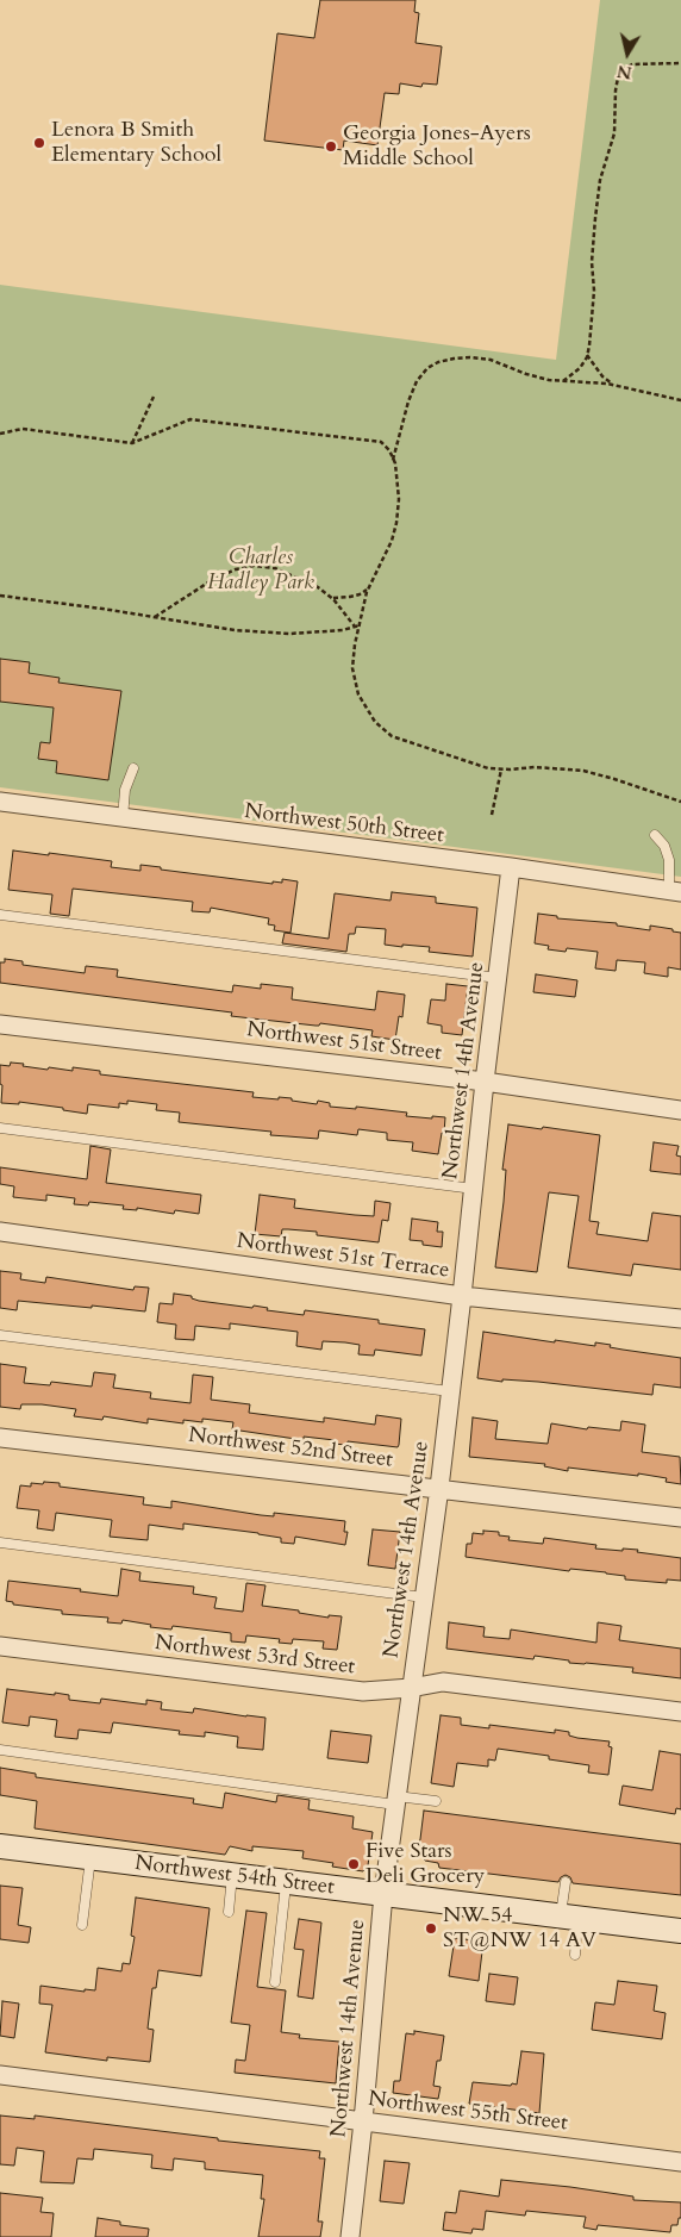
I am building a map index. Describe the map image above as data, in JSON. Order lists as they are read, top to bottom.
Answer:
{
  "streets": {
    "main road": ["Northwest 54th Street"],
    "street": [
      "Northwest 50th Street",
      "Northwest 51st Street",
      "Northwest 14th Avenue",
      "Northwest 51st Terrace",
      "Northwest 52nd Street",
      "Northwest 53rd Street",
      "Northwest 55th Street"
    ]
  },
  "crossings": [
    ["Northwest 50th Street", "Northwest 14th Avenue"],
    ["Northwest 51st Street", "Northwest 14th Avenue"],
    ["Northwest 14th Avenue", "Northwest 51st Terrace"],
    ["Northwest 14th Avenue", "Northwest 52nd Street"],
    ["Northwest 14th Avenue", "Northwest 53rd Street"],
    ["Northwest 14th Avenue", "Northwest 54th Street"],
    ["Northwest 14th Avenue", "Northwest 55th Street"]
  ],
  "parks": ["Charles Hadley Park"],
  "places": [
    "Lenora B Smith Elementary School",
    "Georgia Jones-Ayers Middle School",
    "Five Stars Deli Grocery",
    "NW 54 ST@NW 14 AV"
  ],
  "north": "bottom"
}
